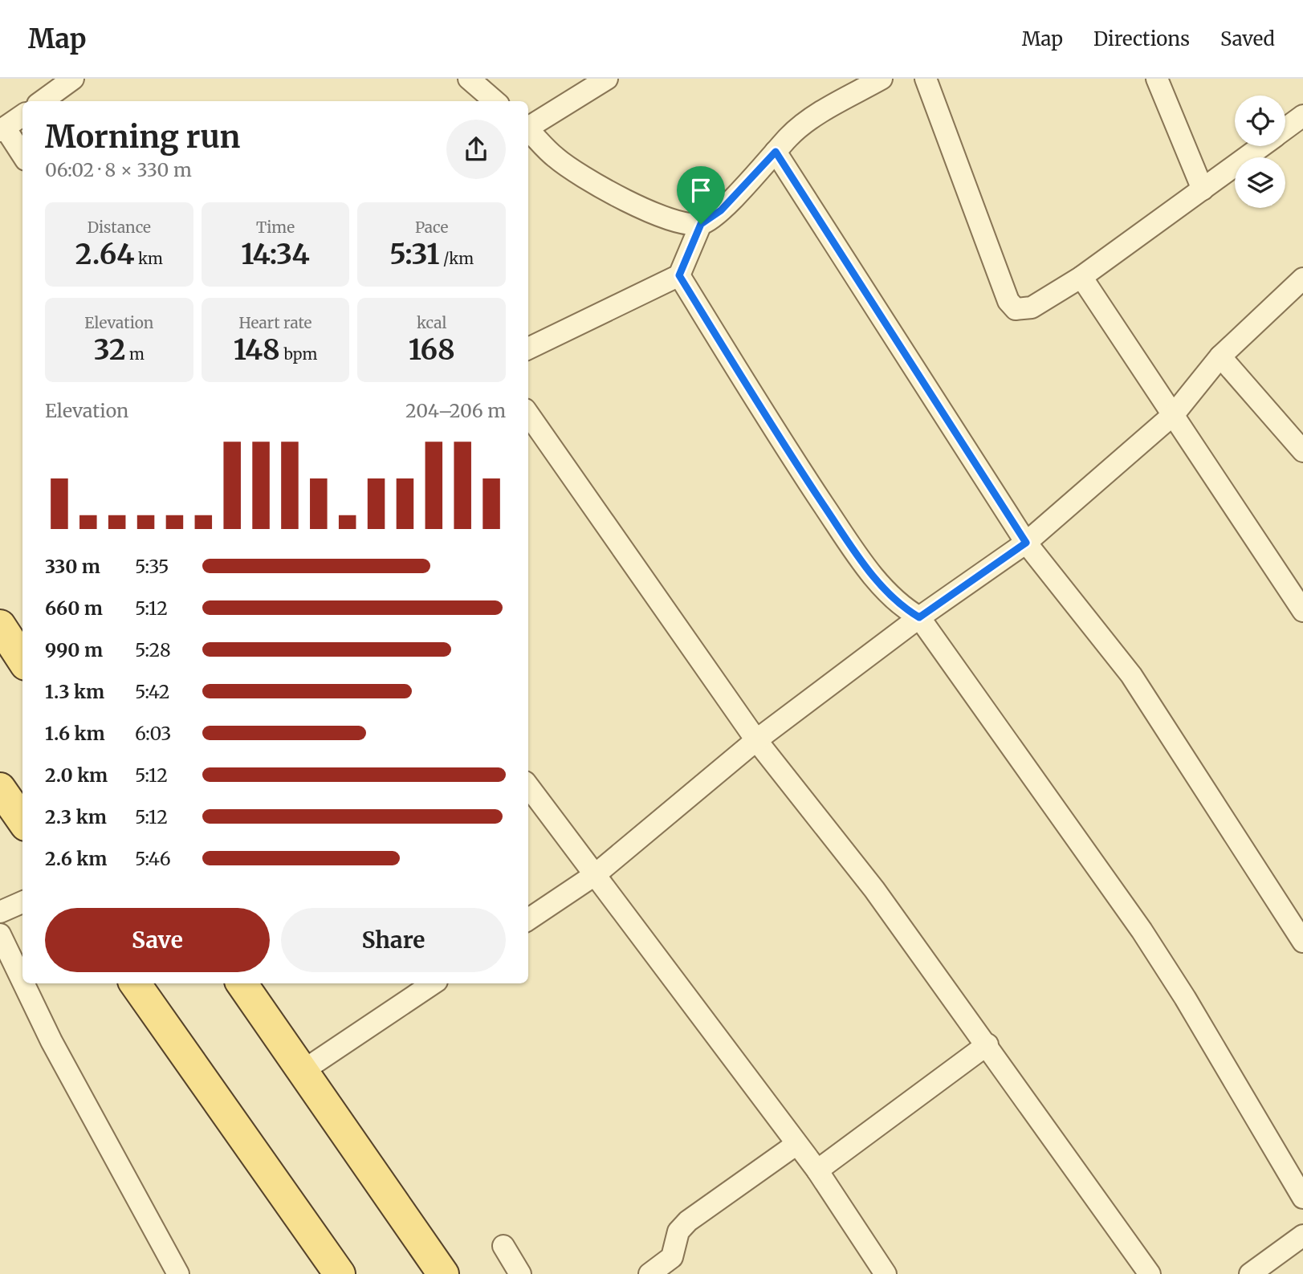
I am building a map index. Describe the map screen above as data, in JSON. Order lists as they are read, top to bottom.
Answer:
{
  "page": {
    "header": "Map",
    "nav": ["Map", "Directions", "Saved"],
    "heading": ["Morning run", "06:02 · 8 × 330 m"],
    "stats": [
      ["Distance", "2.64 km"],
      ["Time", "14:34"],
      ["Pace", "5:31 /km"],
      ["Elevation", "32 m"],
      ["Heart rate", "148 bpm"],
      ["kcal", "168"]
    ],
    "chart": ["Elevation", "204–206 m"],
    "list": [
      {
        "name": "330 m",
        "note": "5:35"
      },
      {
        "name": "660 m",
        "note": "5:12"
      },
      {
        "name": "990 m",
        "note": "5:28"
      },
      {
        "name": "1.3 km",
        "note": "5:42"
      },
      {
        "name": "1.6 km",
        "note": "6:03"
      },
      {
        "name": "2.0 km",
        "note": "5:12"
      },
      {
        "name": "2.3 km",
        "note": "5:12"
      },
      {
        "name": "2.6 km",
        "note": "5:46"
      }
    ],
    "buttons": ["Save", "Share"]
  }
}
